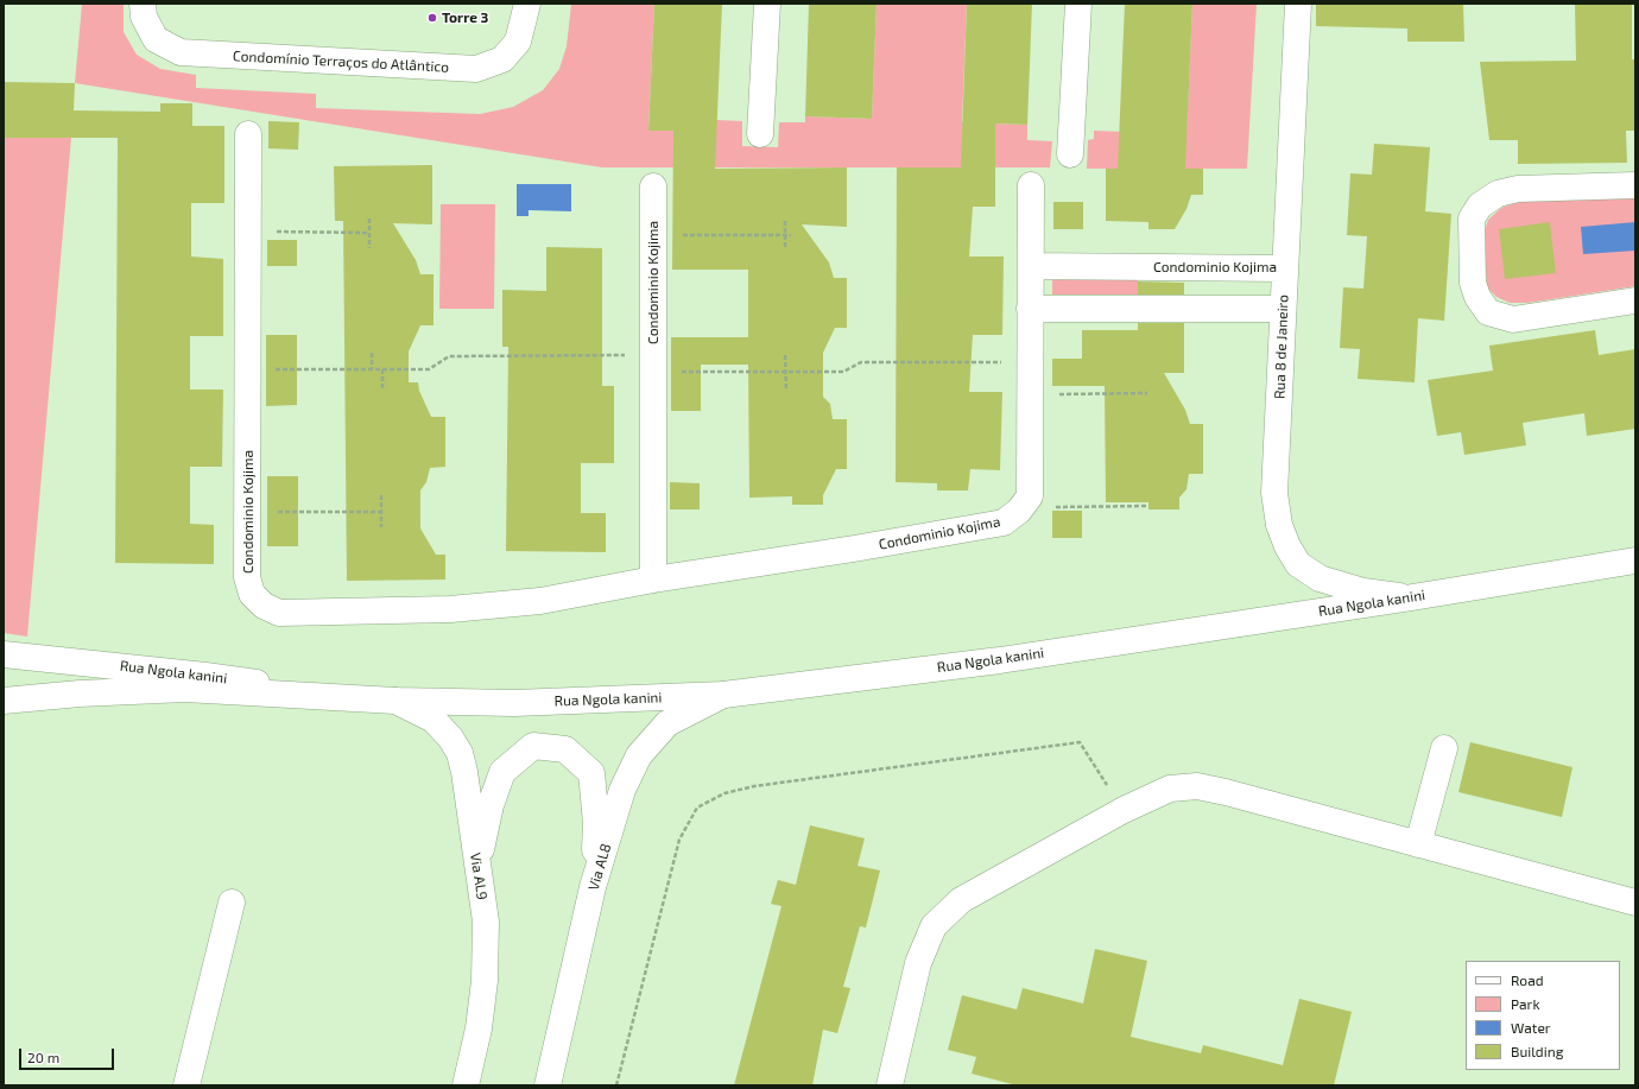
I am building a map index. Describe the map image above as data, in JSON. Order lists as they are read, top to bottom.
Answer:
{
  "streets": {
    "street": [
      "Condomínio Terraços do Atlântico",
      "Condominio Kojima",
      "Rua 8 de Janeiro",
      "Rua Ngola kanini",
      "Via AL8",
      "Via AL9"
    ]
  },
  "crossings": [
    ["Condominio Kojima", "Rua 8 de Janeiro"],
    ["Rua 8 de Janeiro", "Rua Ngola kanini"],
    ["Rua Ngola kanini", "Via AL8"],
    ["Rua Ngola kanini", "Via AL9"]
  ],
  "places": ["Torre 3"],
  "legend": [
    "Road",
    "Park",
    "Water",
    "Building"
  ],
  "scale_bar": "20 m"
}
